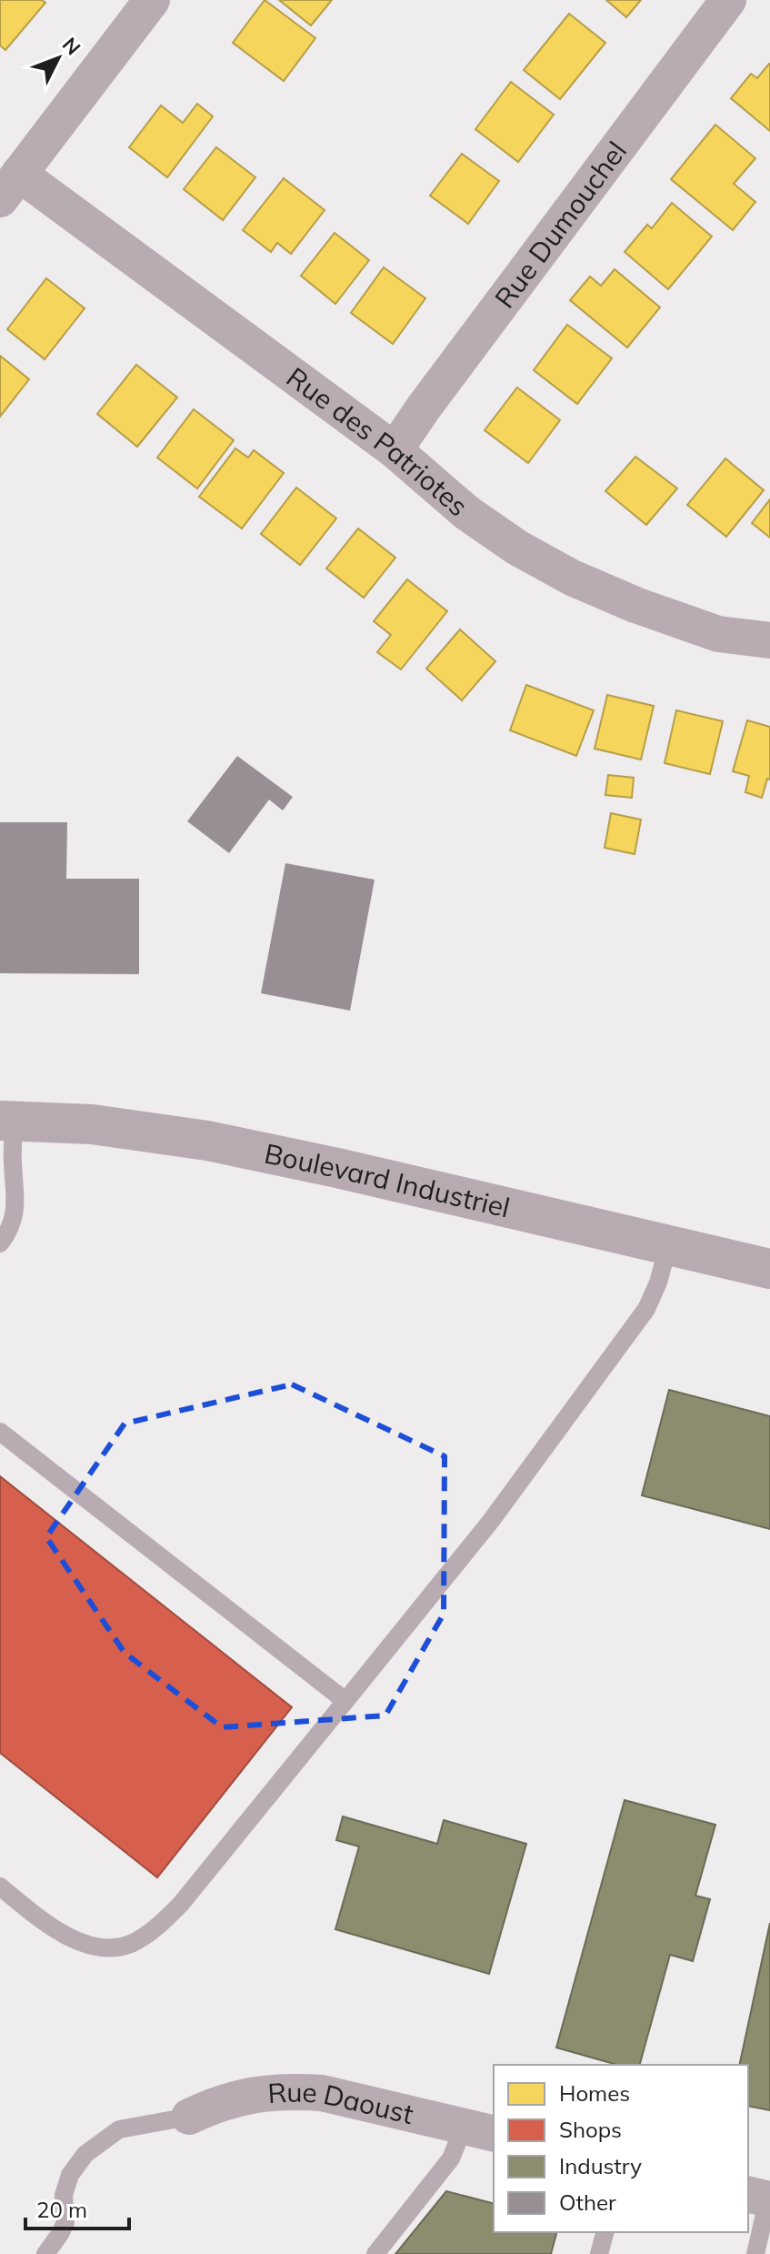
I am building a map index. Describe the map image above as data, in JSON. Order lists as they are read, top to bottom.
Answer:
{
  "streets": {
    "street": [
      "Rue Dumouchel",
      "Rue des Patriotes",
      "Boulevard Industriel",
      "Rue Daoust"
    ]
  },
  "crossings": [
    ["Rue Dumouchel", "Rue des Patriotes"]
  ],
  "legend": [
    "Homes",
    "Shops",
    "Industry",
    "Other"
  ],
  "scale_bar": "20 m",
  "north": "top right"
}
